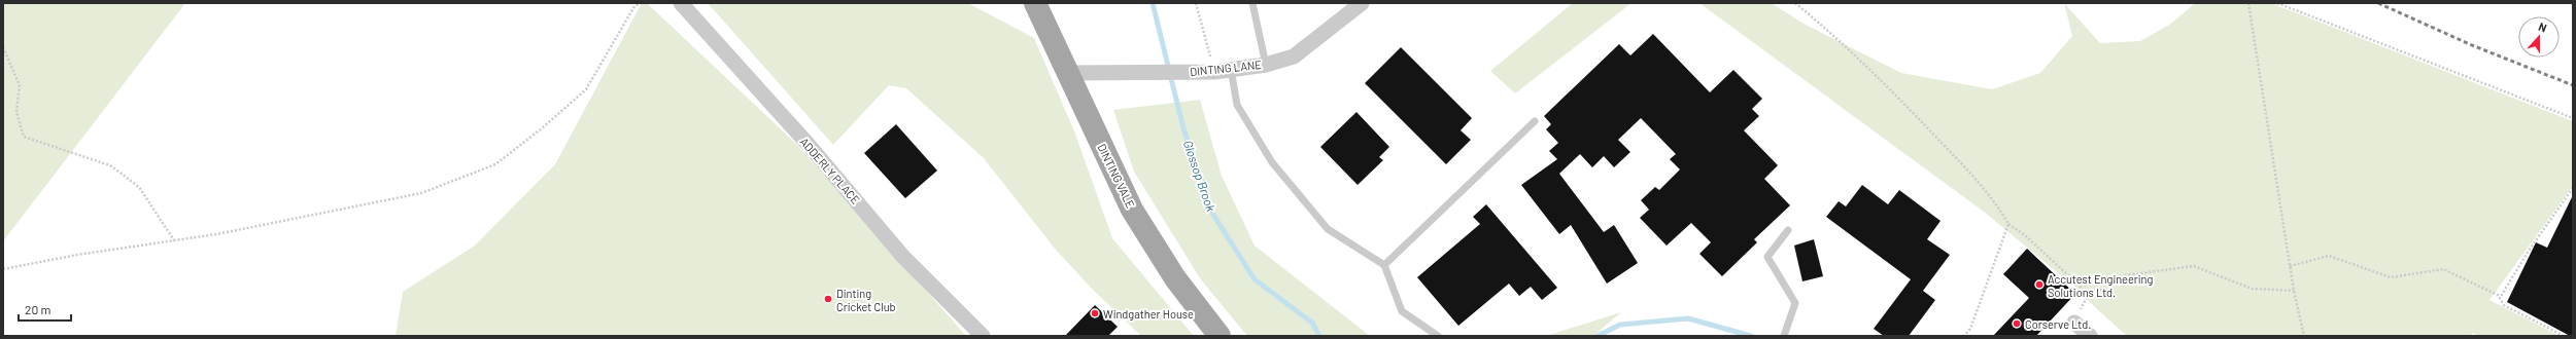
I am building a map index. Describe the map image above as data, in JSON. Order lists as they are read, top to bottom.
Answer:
{
  "streets": {
    "main road": ["DINTING VALE"],
    "street": ["DINTING LANE", "ADDERLY PLACE"]
  },
  "crossings": [
    ["DINTING LANE", "DINTING VALE"]
  ],
  "water": ["Glossop Brook"],
  "places": [
    "Accutest Engineering Solutions Ltd.",
    "Dinting Cricket Club",
    "Windgather House",
    "Corserve Ltd."
  ],
  "scale_bar": "20 m",
  "north": "top"
}
